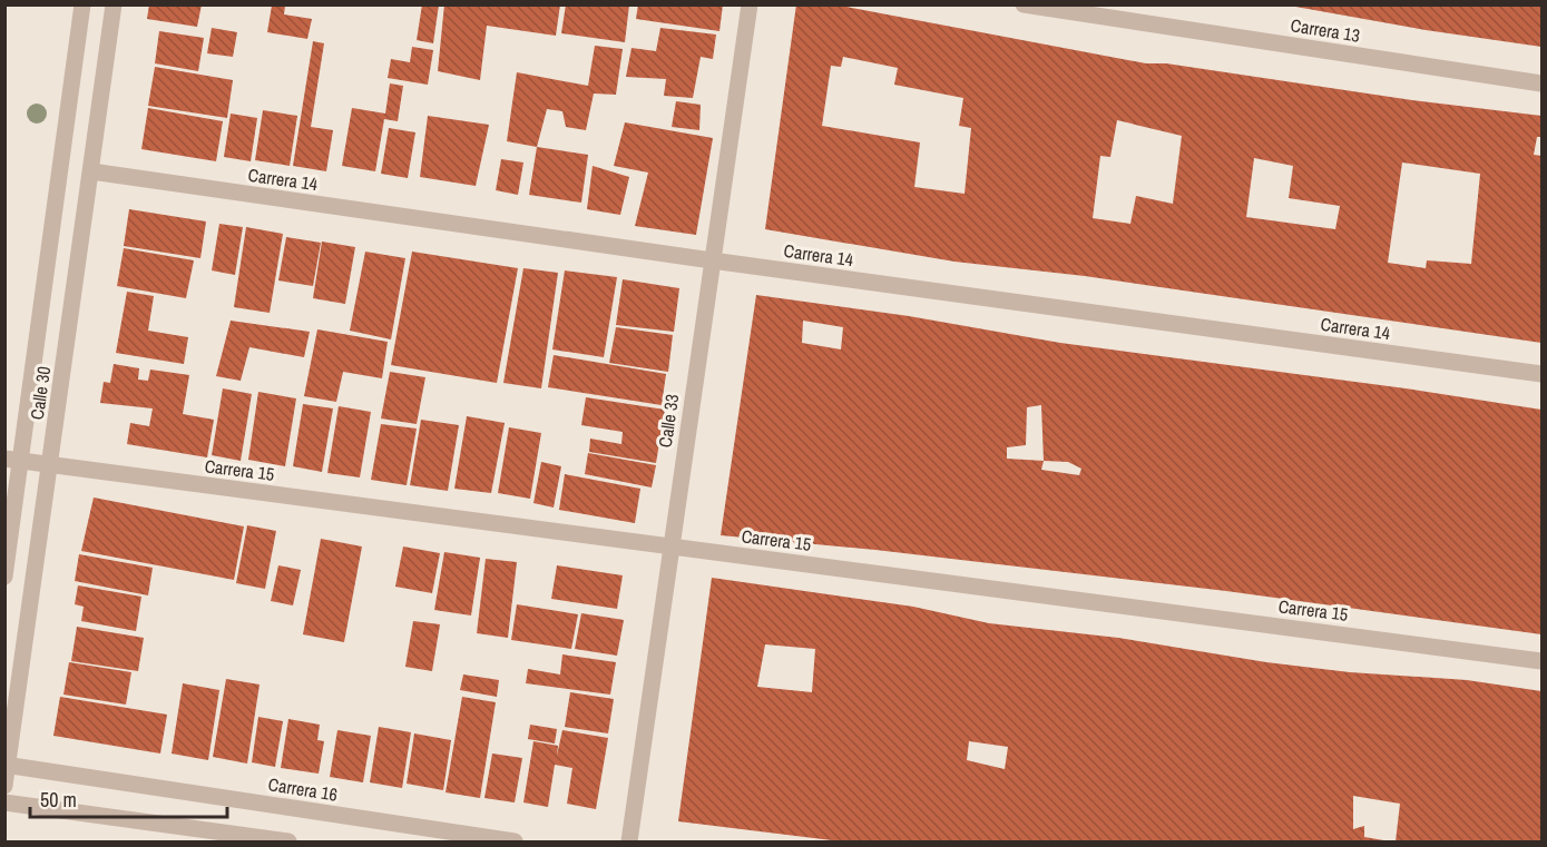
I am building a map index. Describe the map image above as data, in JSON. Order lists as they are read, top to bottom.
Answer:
{
  "streets": {
    "street": [
      "Carrera 13",
      "Carrera 14",
      "Calle 30",
      "Calle 33",
      "Carrera 15",
      "Carrera 16"
    ]
  },
  "crossings": [
    ["Carrera 14", "Calle 30"],
    ["Carrera 14", "Calle 33"],
    ["Calle 30", "Carrera 15"],
    ["Calle 30", "Carrera 16"],
    ["Calle 33", "Carrera 15"]
  ],
  "scale_bar": "50 m"
}
